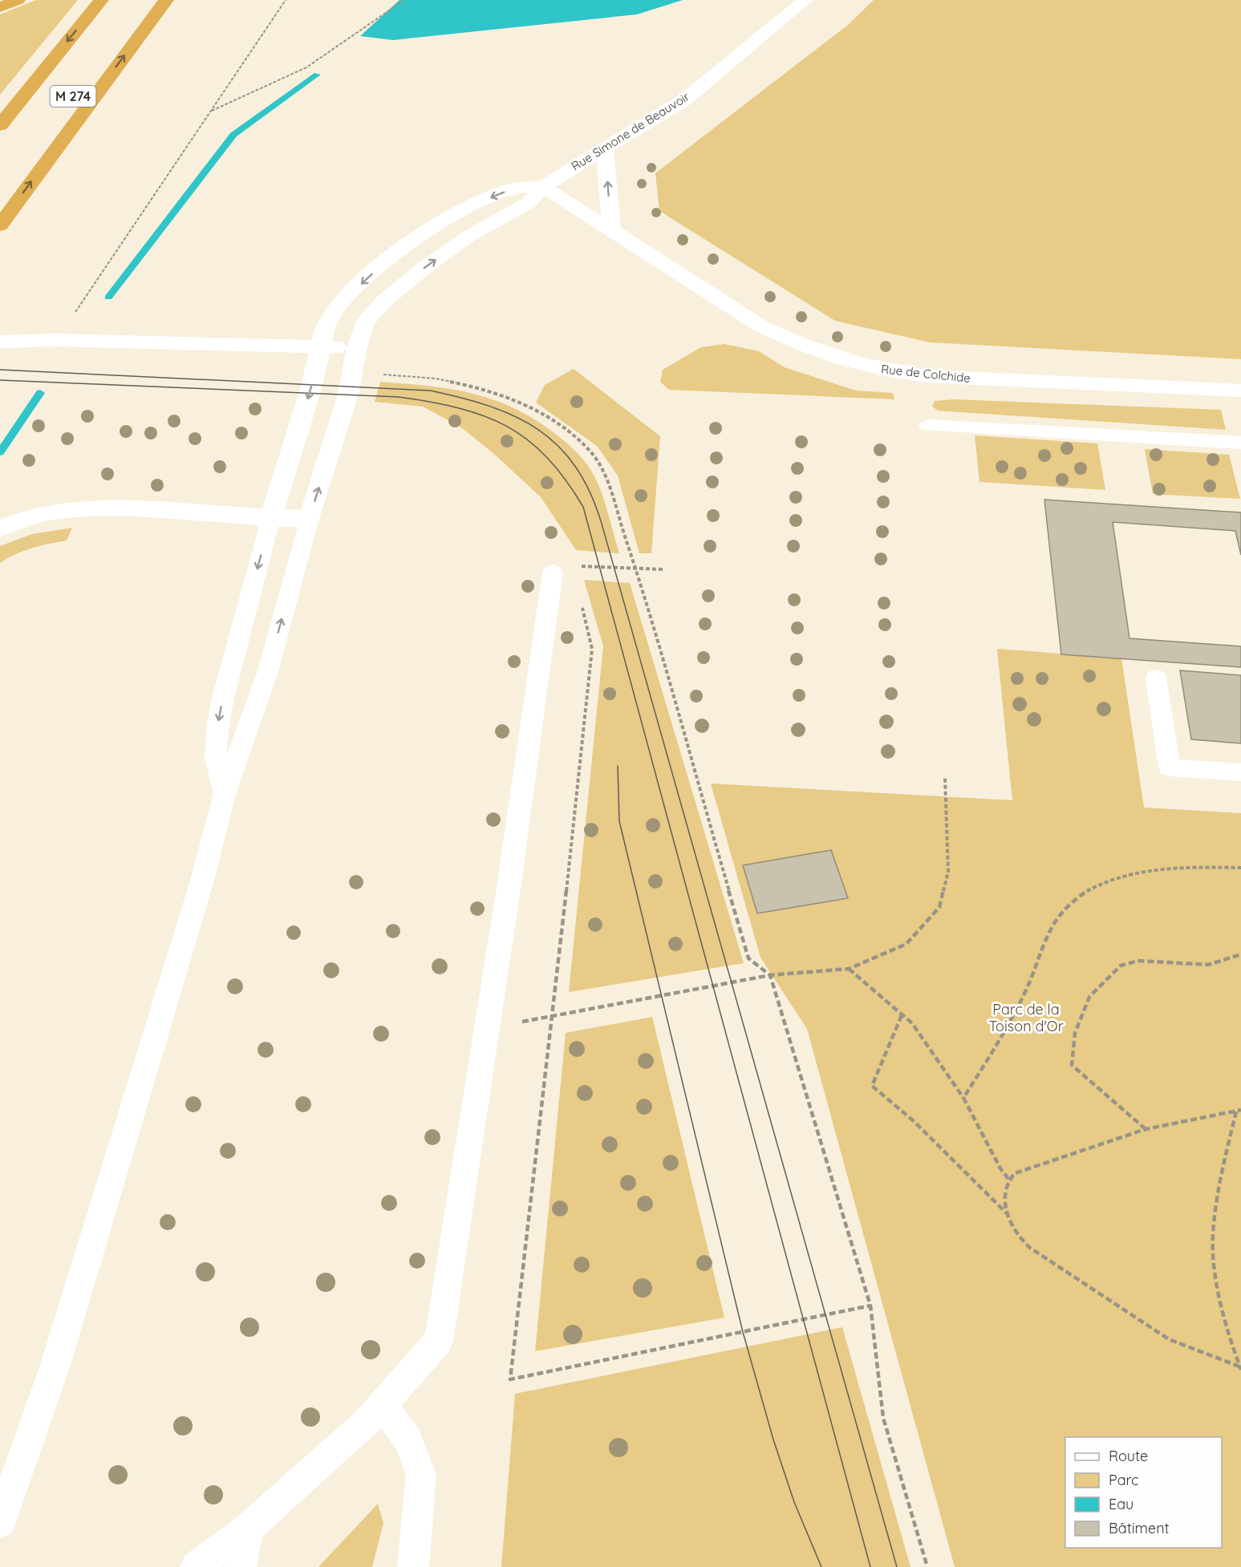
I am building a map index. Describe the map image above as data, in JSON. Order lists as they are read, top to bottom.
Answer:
{
  "streets": {
    "highway": ["M 274"],
    "street": ["Rue Simone de Beauvoir", "Rue de Colchide"]
  },
  "crossings": [
    ["Rue Simone de Beauvoir", "Rue de Colchide"]
  ],
  "parks": ["Parc de la Toison d'Or"],
  "legend": [
    "Route",
    "Parc",
    "Eau",
    "Bâtiment"
  ]
}
